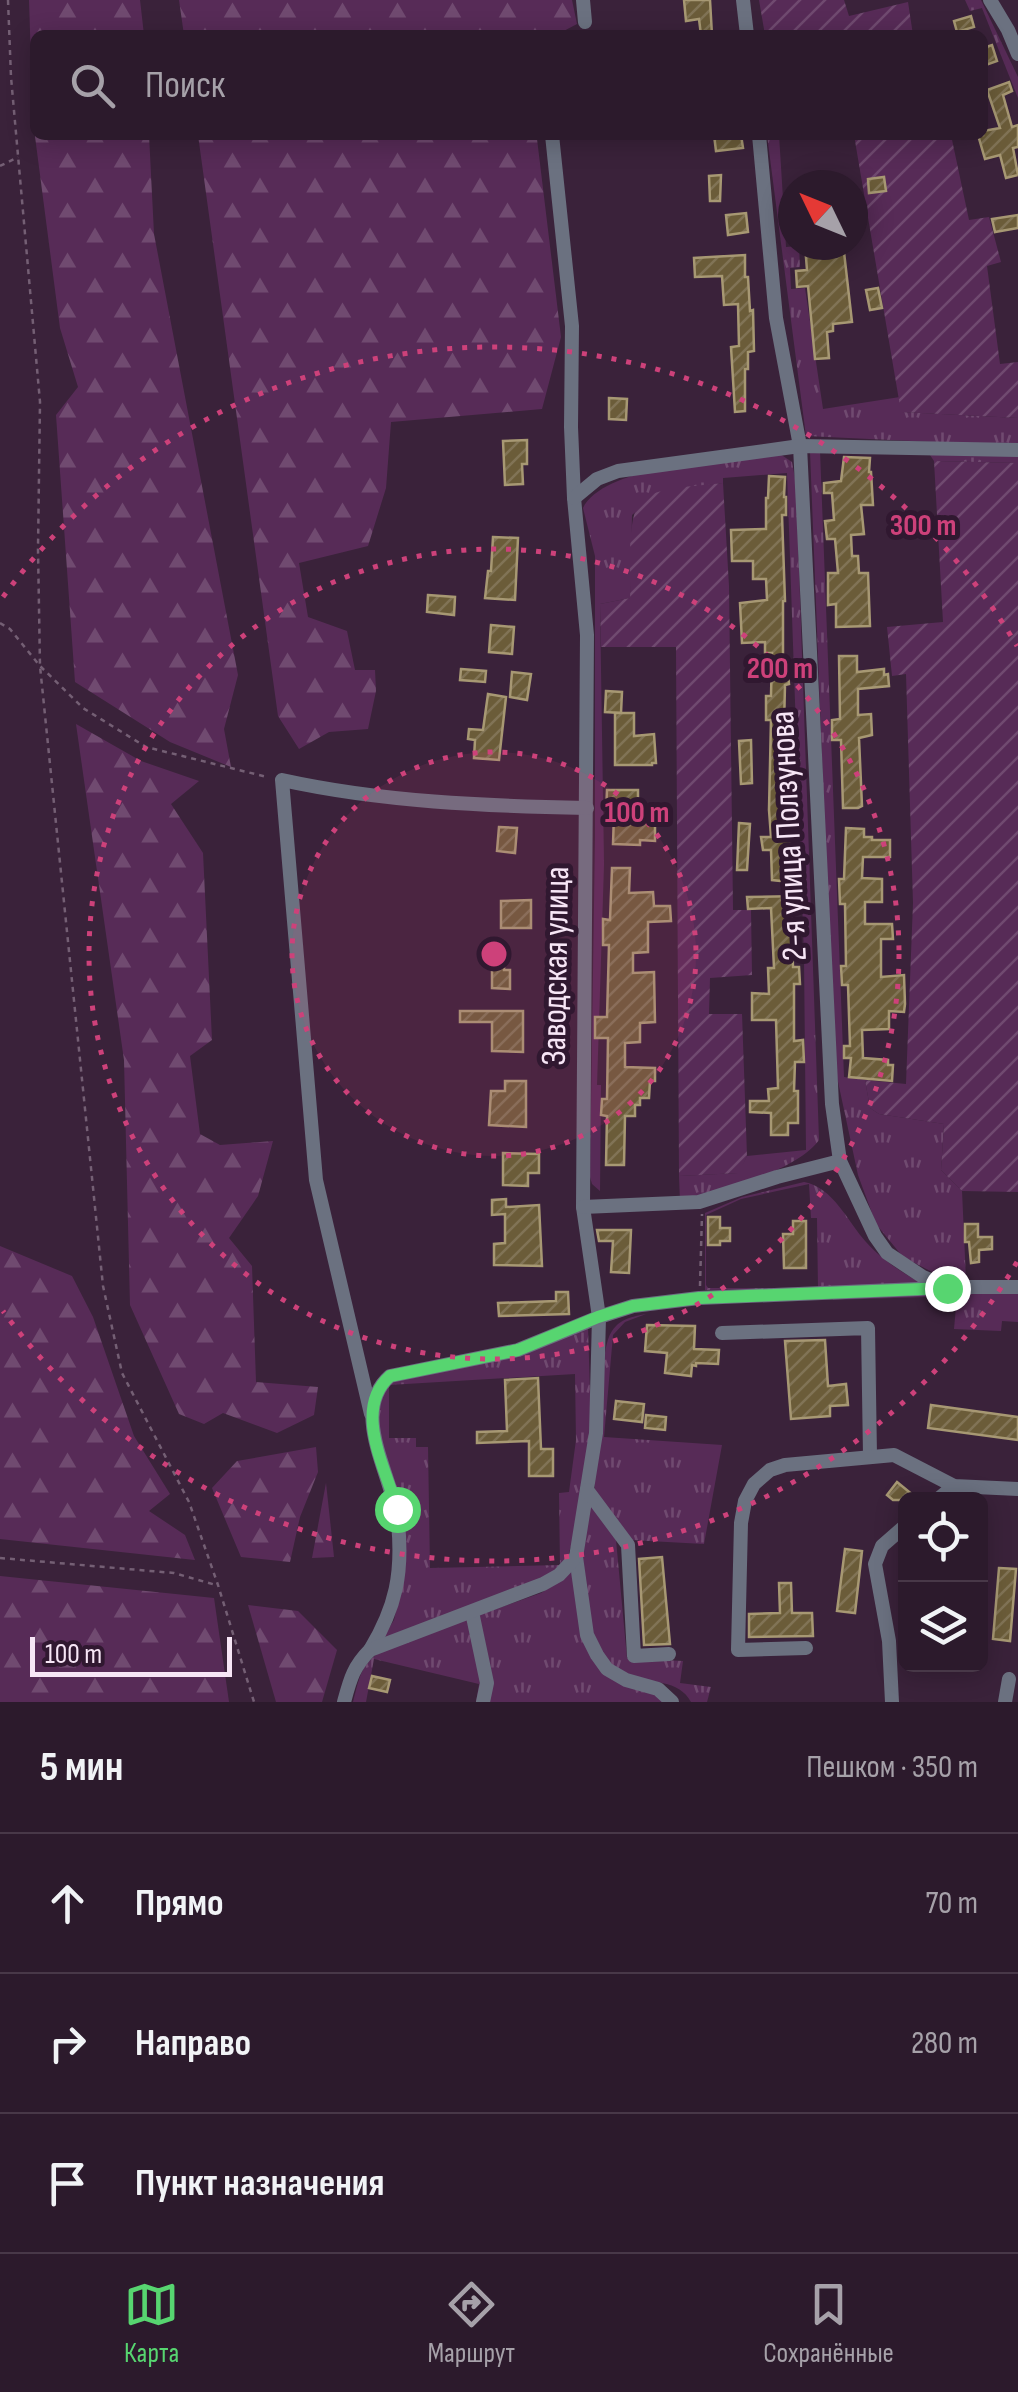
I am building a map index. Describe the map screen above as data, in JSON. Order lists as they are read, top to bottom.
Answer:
{
  "streets": {
    "street": ["2-я улица Ползунова", "Заводская улица"]
  },
  "scale_bar": "100 m",
  "north": "top left",
  "page": {
    "search": "Поиск",
    "scale": "100 m",
    "heading": ["5 мин", "Пешком · 350 m"],
    "list": [
      ["Прямо", "70 m"],
      ["Направо", "280 m"],
      "Пункт назначения"
    ],
    "nav": ["Карта", "Маршрут", "Сохранённые"]
  },
  "rings": ["300 m", "200 m", "100 m"]
}
